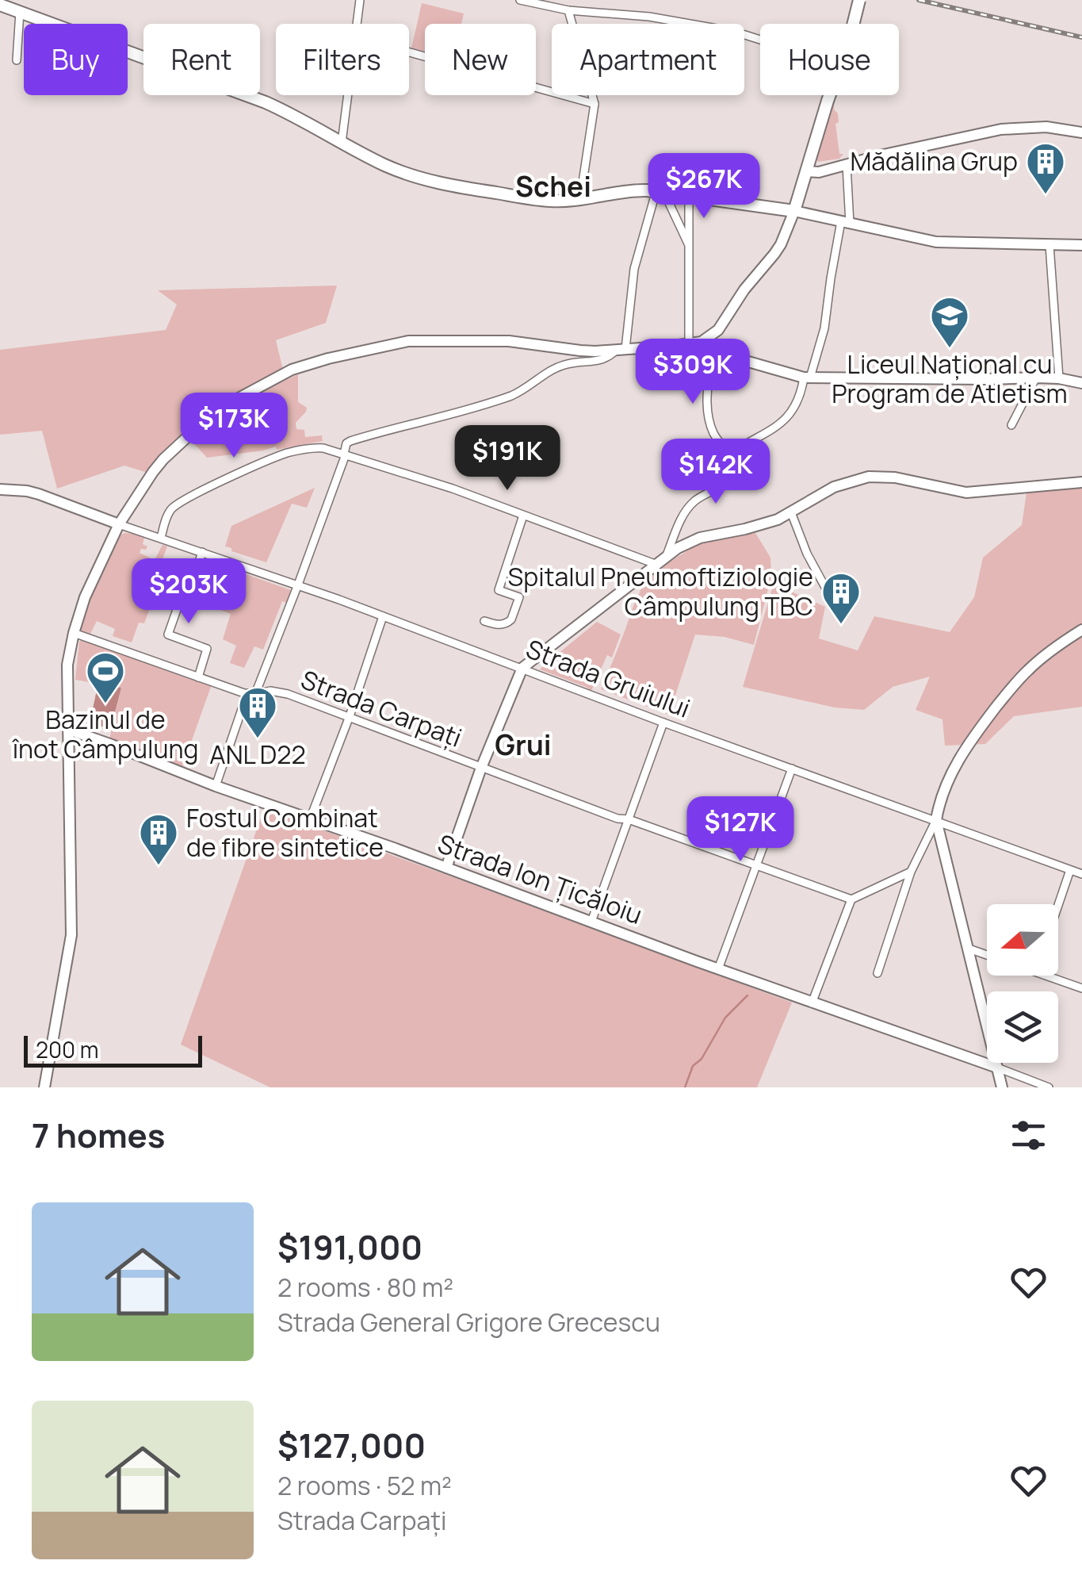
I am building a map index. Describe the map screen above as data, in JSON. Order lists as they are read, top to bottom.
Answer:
{
  "streets": {
    "main road": ["Strada Ion Țicăloiu"],
    "street": ["Strada Gruiului", "Strada Carpați"]
  },
  "districts": ["Schei", "Grui"],
  "places": {
    "building": [
      "Mădălina Grup",
      "Spitalul Pneumoftiziologie Câmpulung TBC",
      "ANL D22",
      "Fostul Combinat de fibre sintetice"
    ],
    "school or university": ["Liceul Național cu Program de Atletism"],
    "sports": ["Bazinul de înot Câmpulung"]
  },
  "scale_bar": "200 m",
  "north": "left",
  "page": {
    "chip": [
      "Buy",
      "Rent",
      "Filters",
      "New",
      "Apartment",
      "House"
    ],
    "price": [
      "$267K",
      "$309K",
      "$173K",
      "$191K",
      "$142K",
      "$203K",
      "$127K"
    ],
    "scale": "200 m",
    "heading": "7 homes",
    "list": [
      {
        "name": "$191,000",
        "note": "2 rooms · 80 m² · Strada General Grigore Grecescu"
      },
      {
        "name": "$127,000",
        "note": "2 rooms · 52 m² · Strada Carpați"
      }
    ]
  }
}
